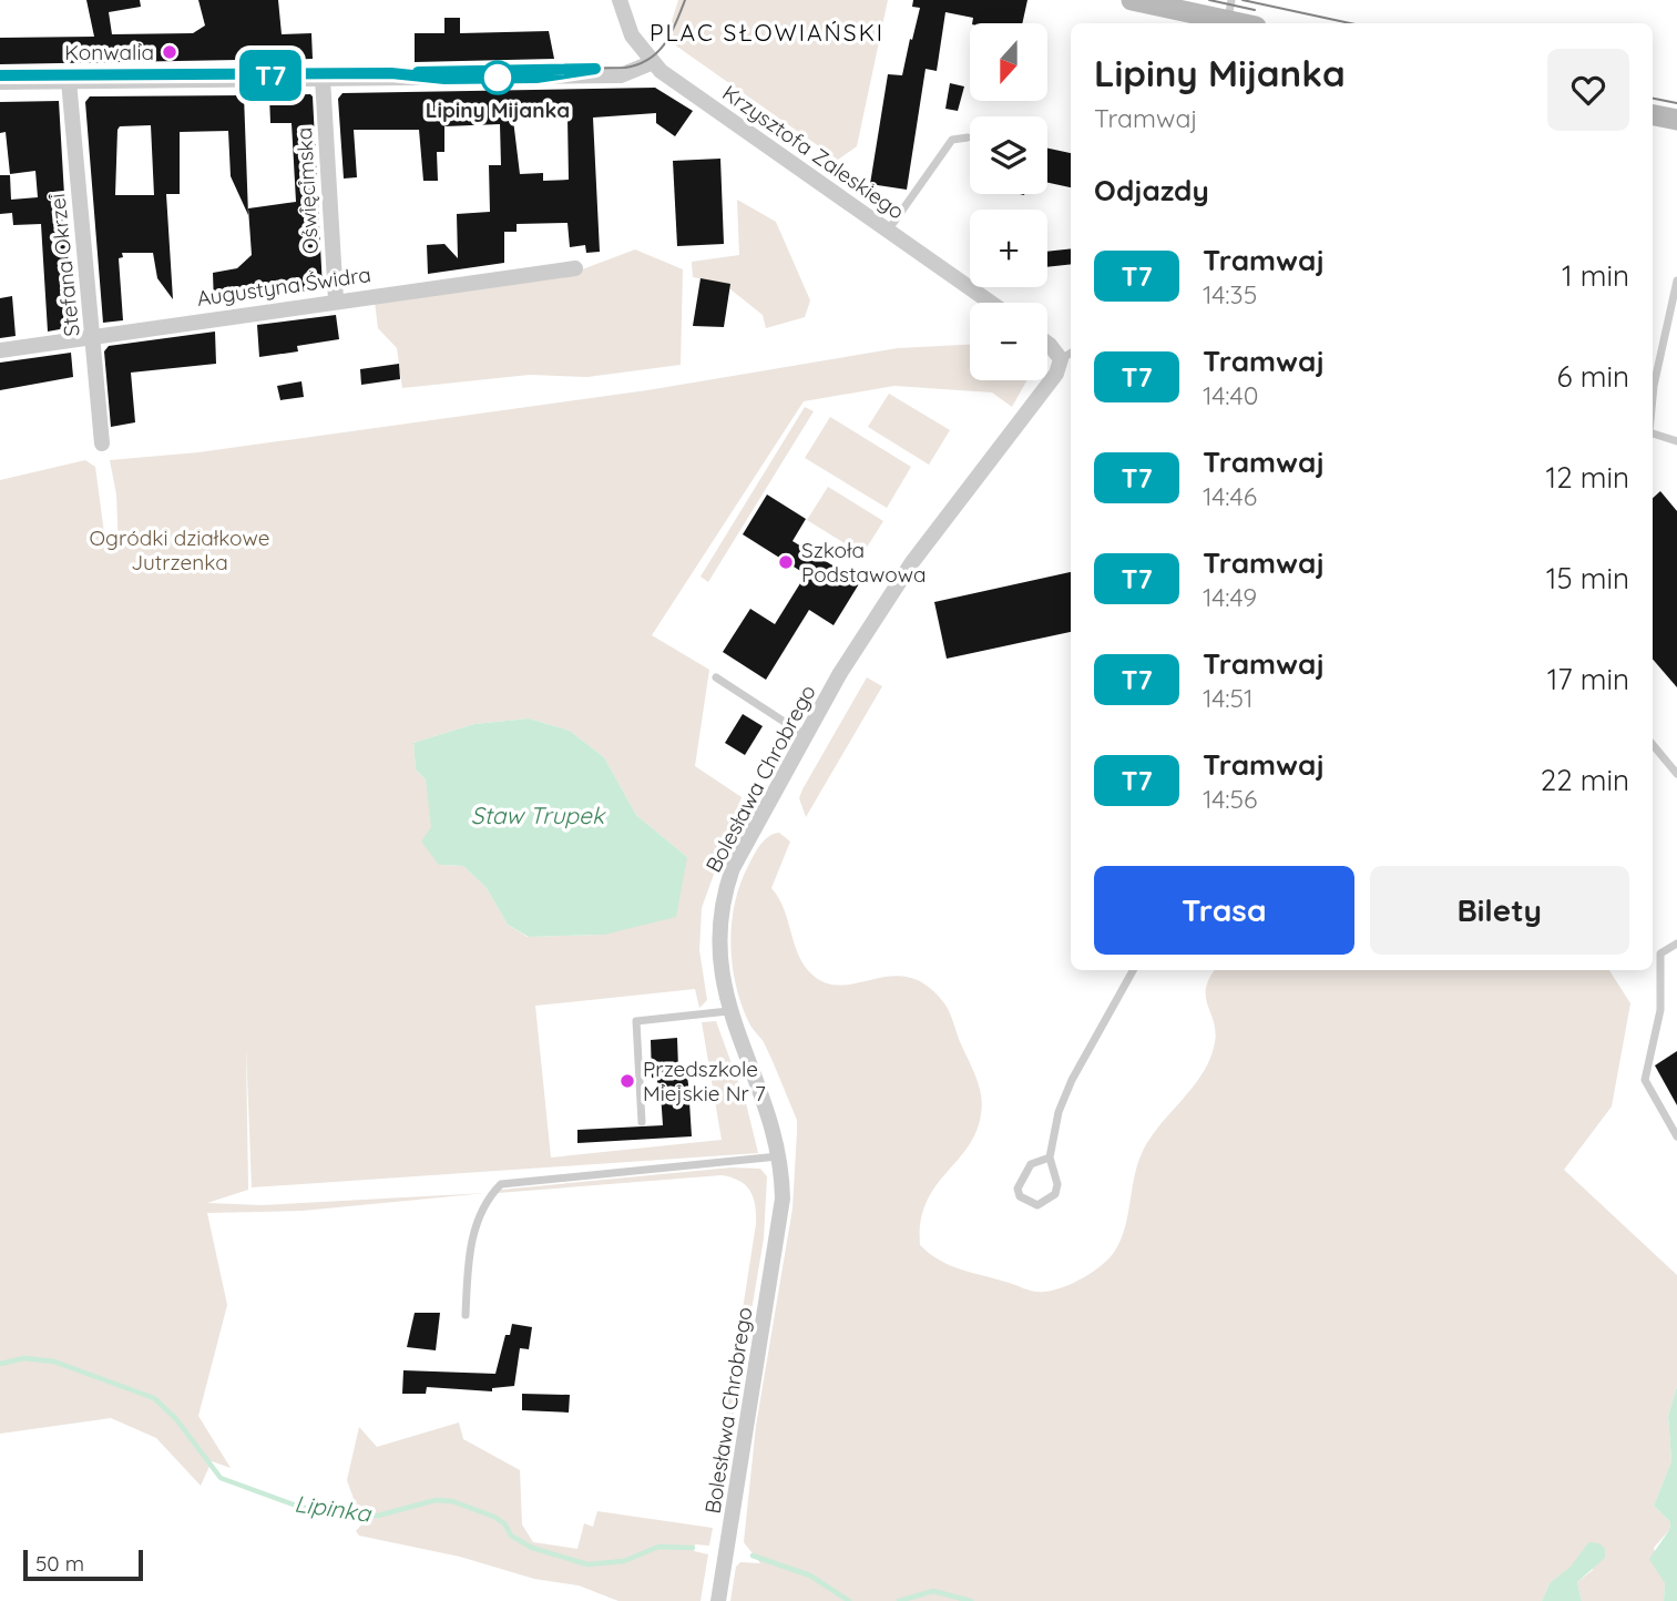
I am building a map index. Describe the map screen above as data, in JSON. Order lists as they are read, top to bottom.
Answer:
{
  "streets": {
    "street": [
      "Krzysztofa Zaleskiego",
      "Oświęcimska",
      "Stefana Okrzei",
      "Augustyna Świdra",
      "Bolesława Chrobrego"
    ]
  },
  "crossings": [
    ["Oświęcimska", "Augustyna Świdra"],
    ["Stefana Okrzei", "Augustyna Świdra"]
  ],
  "districts": ["PLAC SŁOWIAŃSKI"],
  "water": ["Staw Trupek", "Lipinka"],
  "parks": ["Ogródki działkowe Jutrzenka"],
  "places": [
    "Konwalia",
    "Lipiny Mijanka",
    "Szkoła Podstawowa",
    "Przedszkole Miejskie Nr 7"
  ],
  "lines": ["tram line T7"],
  "scale_bar": "50 m",
  "north": "bottom",
  "page": {
    "on_map": "T7",
    "map_buttons": ["+", "−"],
    "heading": [
      ["Lipiny Mijanka", "Tramwaj"],
      "Odjazdy"
    ],
    "list": [
      {
        "mark": "T7",
        "name": "Tramwaj",
        "note": "14:35",
        "value": "1 min"
      },
      {
        "mark": "T7",
        "name": "Tramwaj",
        "note": "14:40",
        "value": "6 min"
      },
      {
        "mark": "T7",
        "name": "Tramwaj",
        "note": "14:46",
        "value": "12 min"
      },
      {
        "mark": "T7",
        "name": "Tramwaj",
        "note": "14:49",
        "value": "15 min"
      },
      {
        "mark": "T7",
        "name": "Tramwaj",
        "note": "14:51",
        "value": "17 min"
      },
      {
        "mark": "T7",
        "name": "Tramwaj",
        "note": "14:56",
        "value": "22 min"
      }
    ],
    "buttons": ["Trasa", "Bilety"],
    "scale": "50 m"
  }
}
